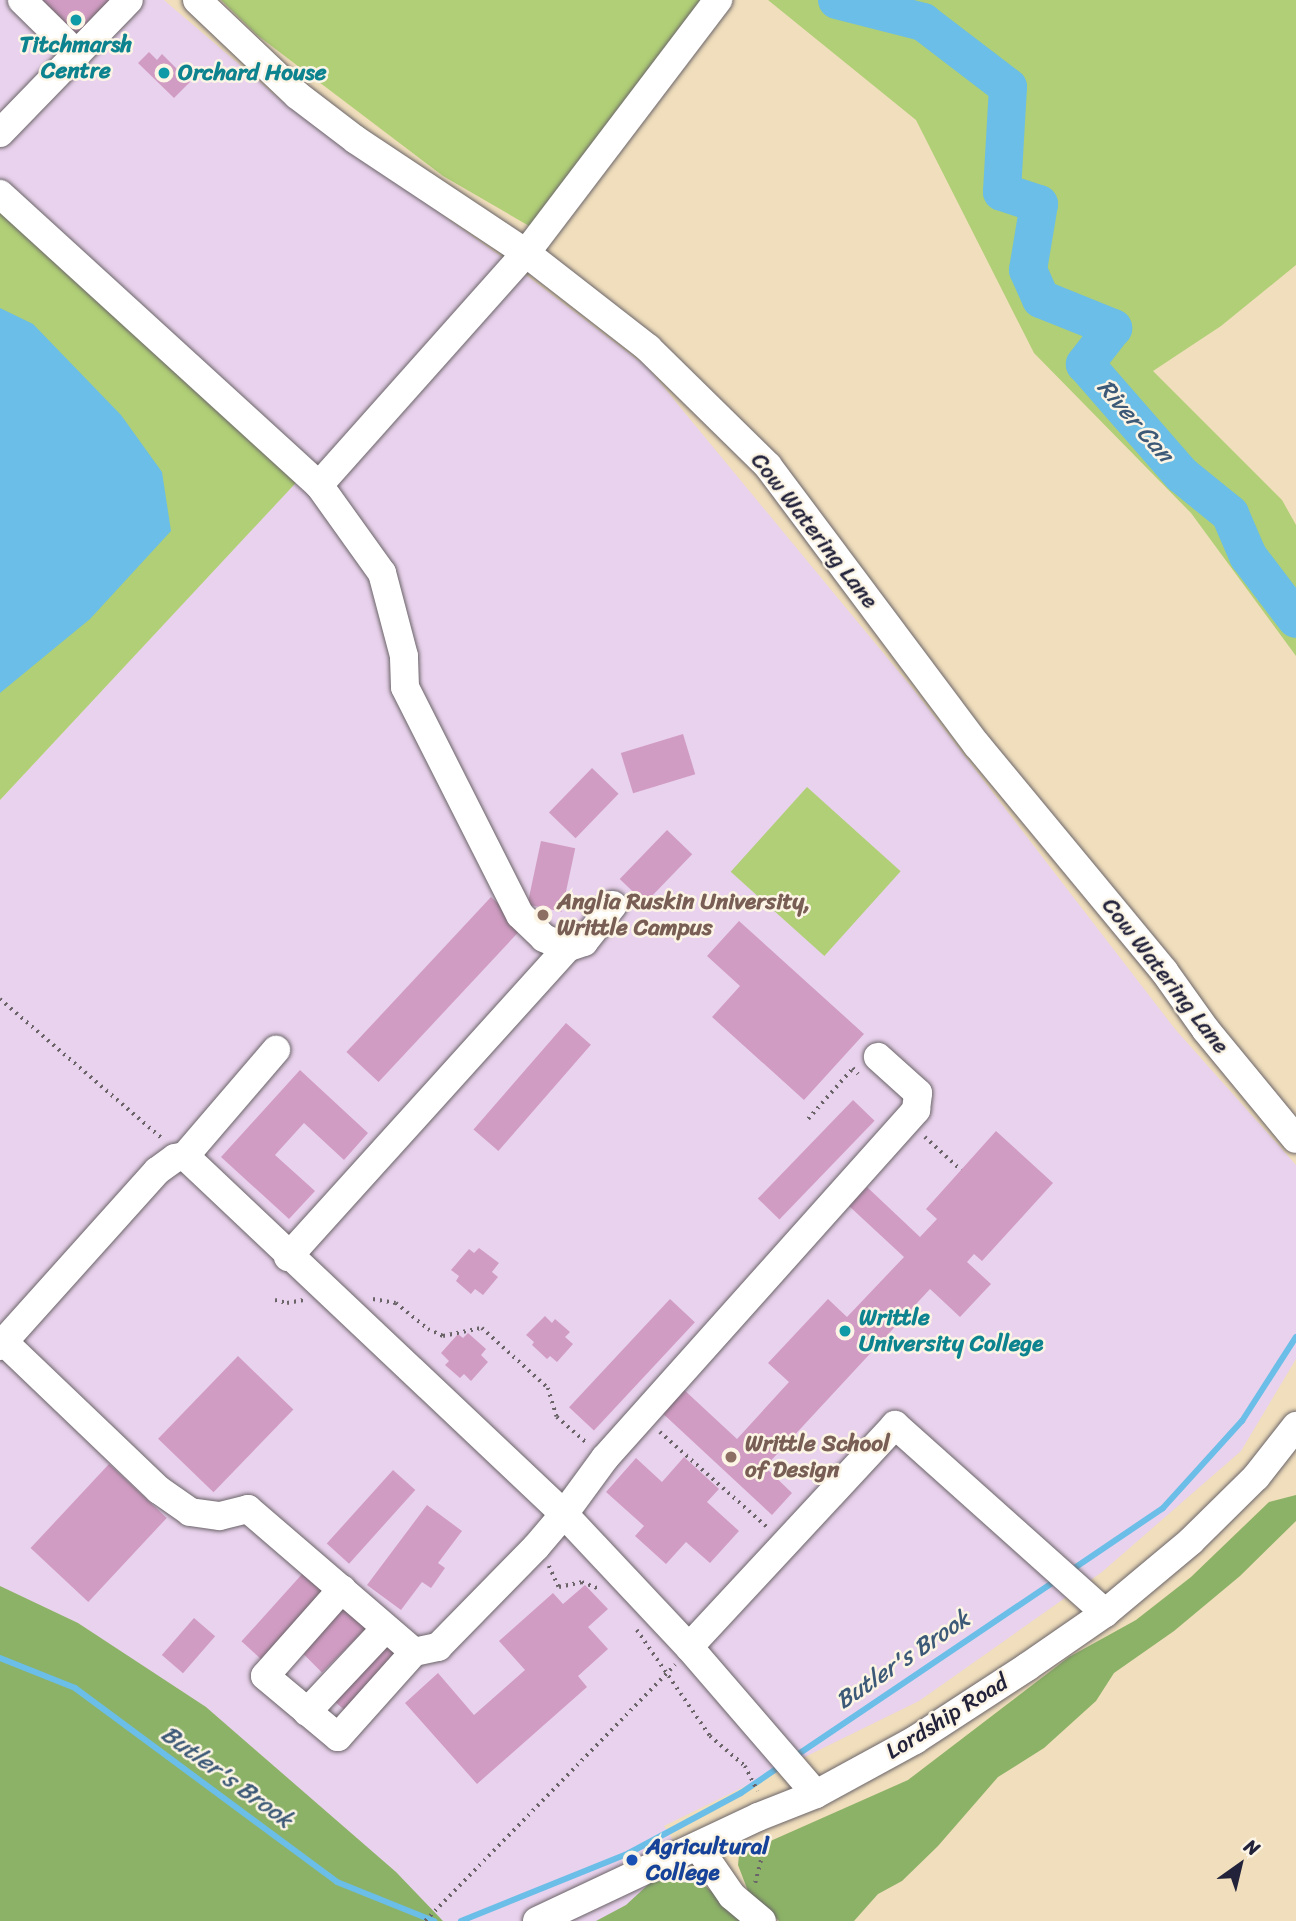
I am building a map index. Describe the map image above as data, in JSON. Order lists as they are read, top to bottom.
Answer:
{
  "streets": {
    "street": ["Cow Watering Lane", "Lordship Road"]
  },
  "water": ["River Can", "Butler's Brook"],
  "places": [
    "Titchmarsh Centre",
    "Orchard House",
    "Anglia Ruskin University, Writtle Campus",
    "Writtle University College",
    "Writtle School of Design",
    "Agricultural College"
  ],
  "north": "top right"
}
